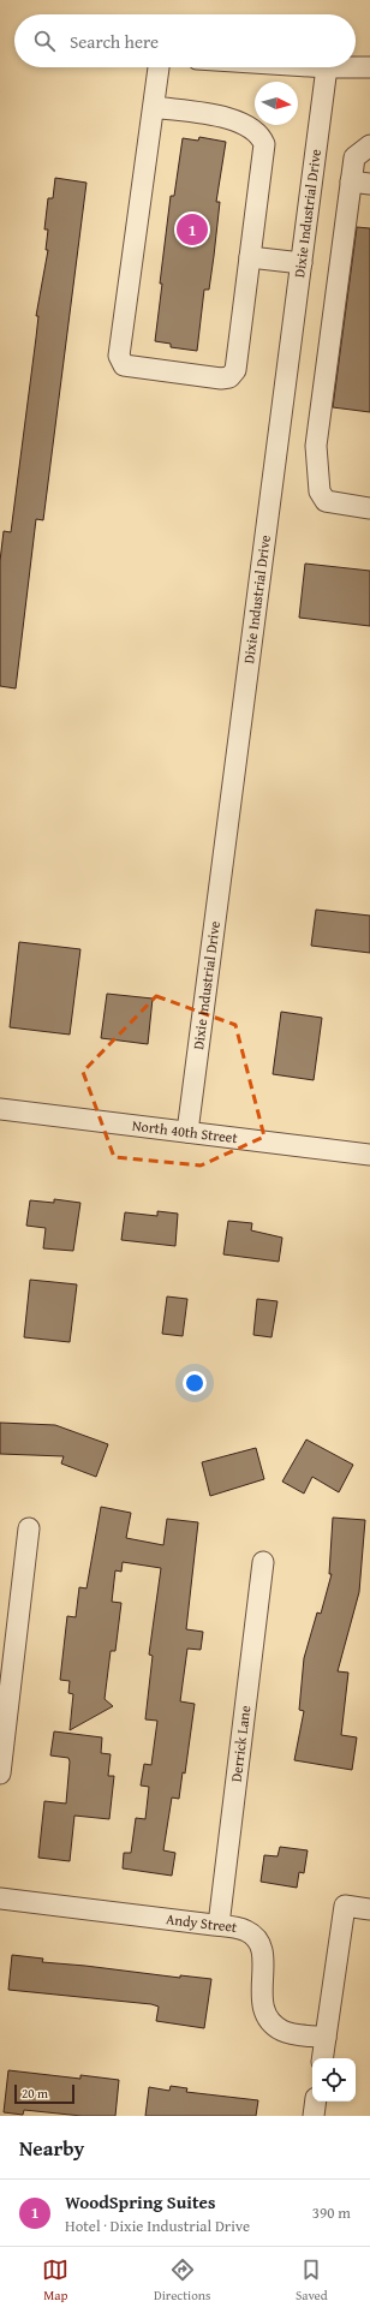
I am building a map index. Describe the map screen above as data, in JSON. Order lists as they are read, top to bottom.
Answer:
{
  "streets": {
    "street": [
      "Dixie Industrial Drive",
      "North 40th Street",
      "Derrick Lane",
      "Andy Street"
    ]
  },
  "crossings": [
    ["Dixie Industrial Drive", "North 40th Street"],
    ["Derrick Lane", "Andy Street"]
  ],
  "scale_bar": "20 m",
  "north": "right",
  "page": {
    "search": "Search here",
    "pins": "1",
    "scale": "20 m",
    "heading": "Nearby",
    "list": [
      {
        "mark": "1",
        "name": "WoodSpring Suites",
        "note": "Hotel · Dixie Industrial Drive",
        "value": "390 m"
      }
    ],
    "nav": ["Map", "Directions", "Saved"]
  }
}
